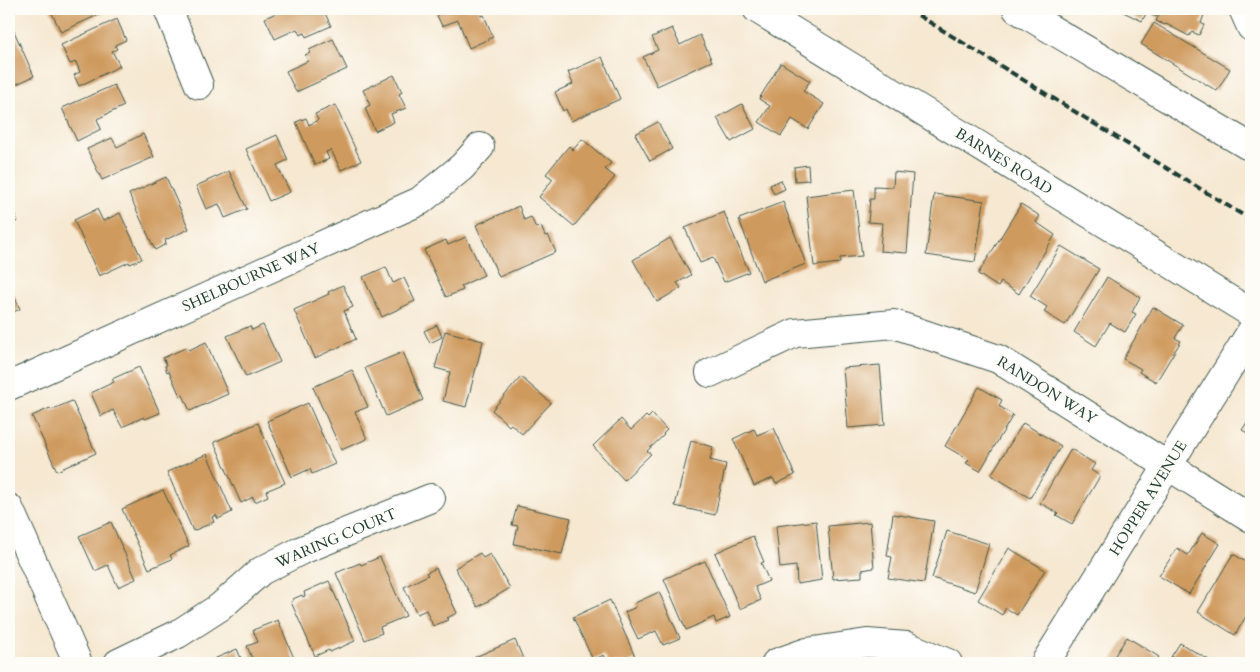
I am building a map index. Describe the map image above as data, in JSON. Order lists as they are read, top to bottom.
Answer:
{
  "streets": {
    "street": [
      "BARNES ROAD",
      "SHELBOURNE WAY",
      "RANDON WAY",
      "HOPPER AVENUE",
      "WARING COURT"
    ]
  },
  "crossings": [
    ["RANDON WAY", "HOPPER AVENUE"]
  ]
}
